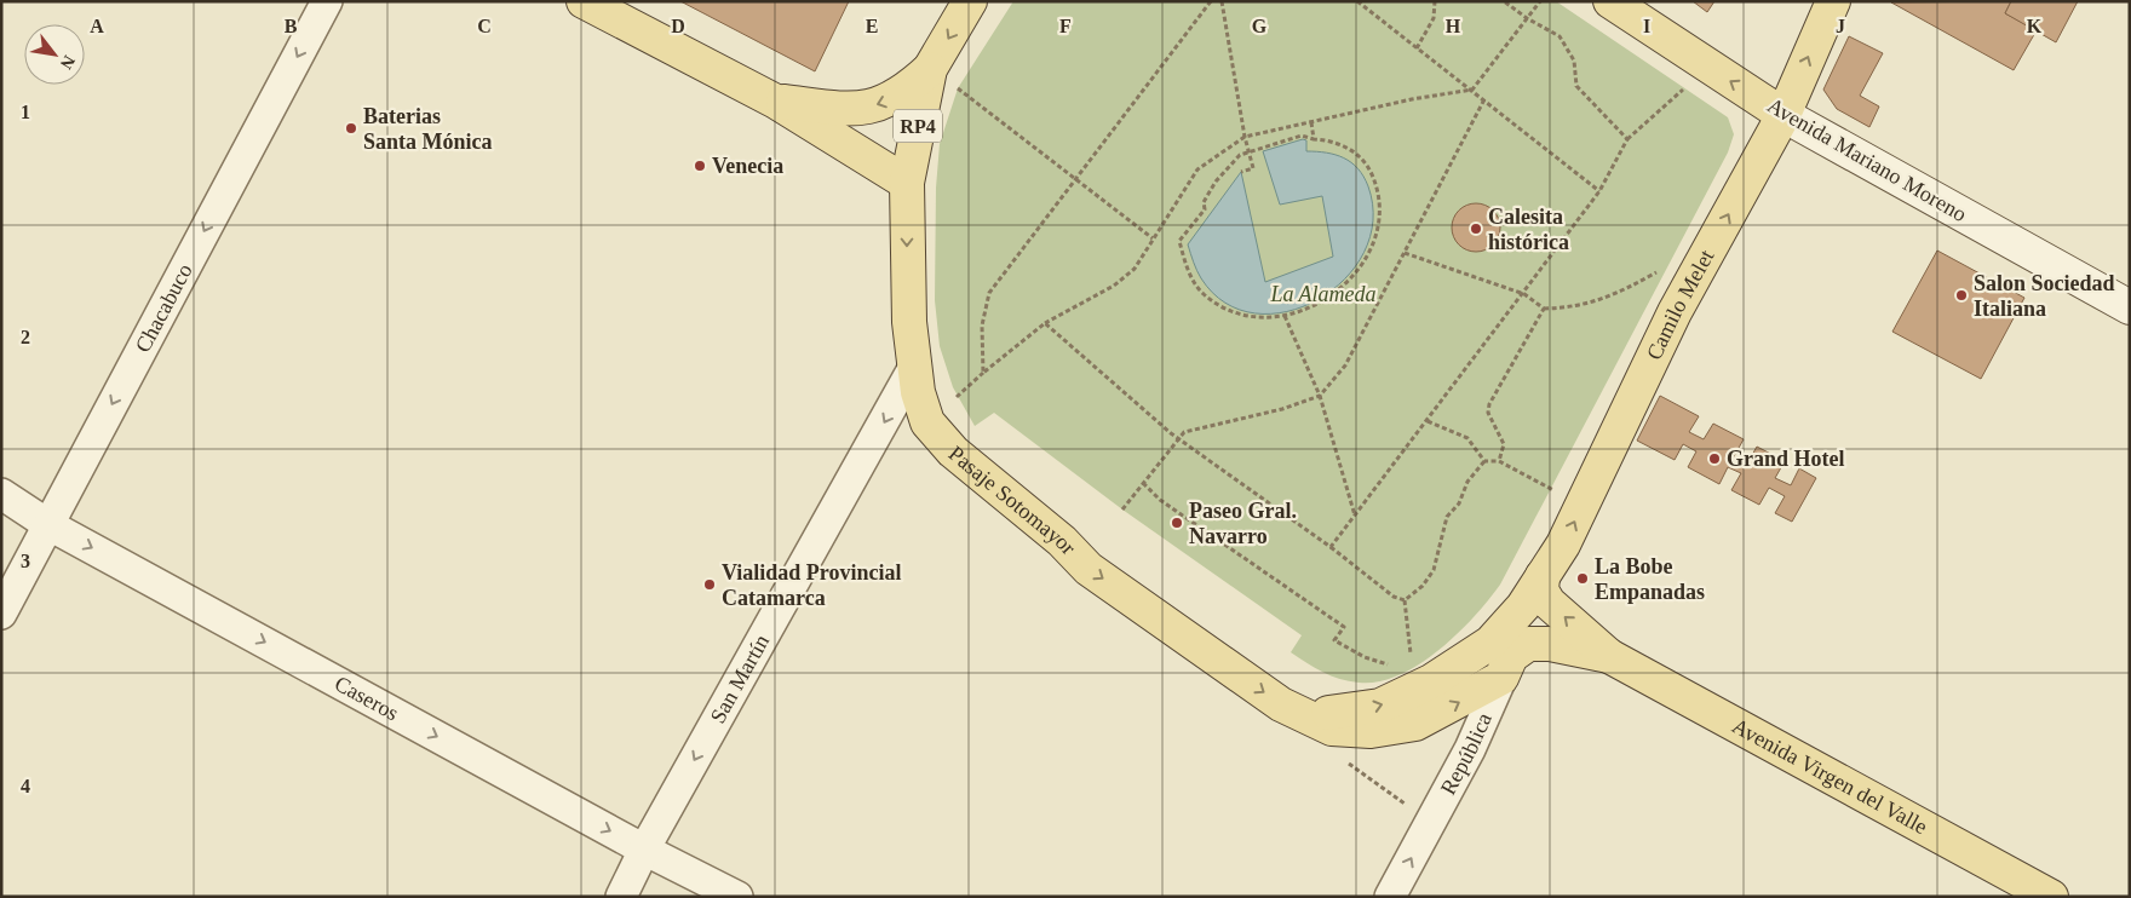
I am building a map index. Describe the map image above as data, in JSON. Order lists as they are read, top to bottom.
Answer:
{
  "streets": {
    "main road": [
      "RP4",
      "Avenida Mariano Moreno",
      "Camilo Melet",
      "Pasaje Sotomayor",
      "Avenida Virgen del Valle"
    ],
    "street": [
      "Chacabuco",
      "San Martín",
      "Caseros",
      "República"
    ]
  },
  "crossings": [
    ["RP4", "Pasaje Sotomayor"],
    ["Avenida Mariano Moreno", "Camilo Melet"],
    ["Camilo Melet", "República"],
    ["Camilo Melet", "Avenida Virgen del Valle"],
    ["Chacabuco", "Caseros"],
    ["Pasaje Sotomayor", "San Martín"],
    ["Pasaje Sotomayor", "República"],
    ["San Martín", "Caseros"],
    ["República", "Avenida Virgen del Valle"]
  ],
  "one_way": [
    "Camilo Melet",
    "Chacabuco",
    "Pasaje Sotomayor",
    "San Martín",
    "Caseros"
  ],
  "parks": ["La Alameda"],
  "places": [
    "Baterias Santa Mónica",
    "Venecia",
    "Calesita histórica",
    "Salon Sociedad Italiana",
    "Grand Hotel",
    "Paseo Gral. Navarro",
    "La Bobe Empanadas",
    "Vialidad Provincial Catamarca"
  ],
  "north": "bottom right",
  "grid": {
    "columns": [
      "A",
      "B",
      "C",
      "D",
      "E",
      "F",
      "G",
      "H",
      "I",
      "J",
      "K"
    ],
    "rows": [
      "1",
      "2",
      "3",
      "4"
    ]
  }
}
